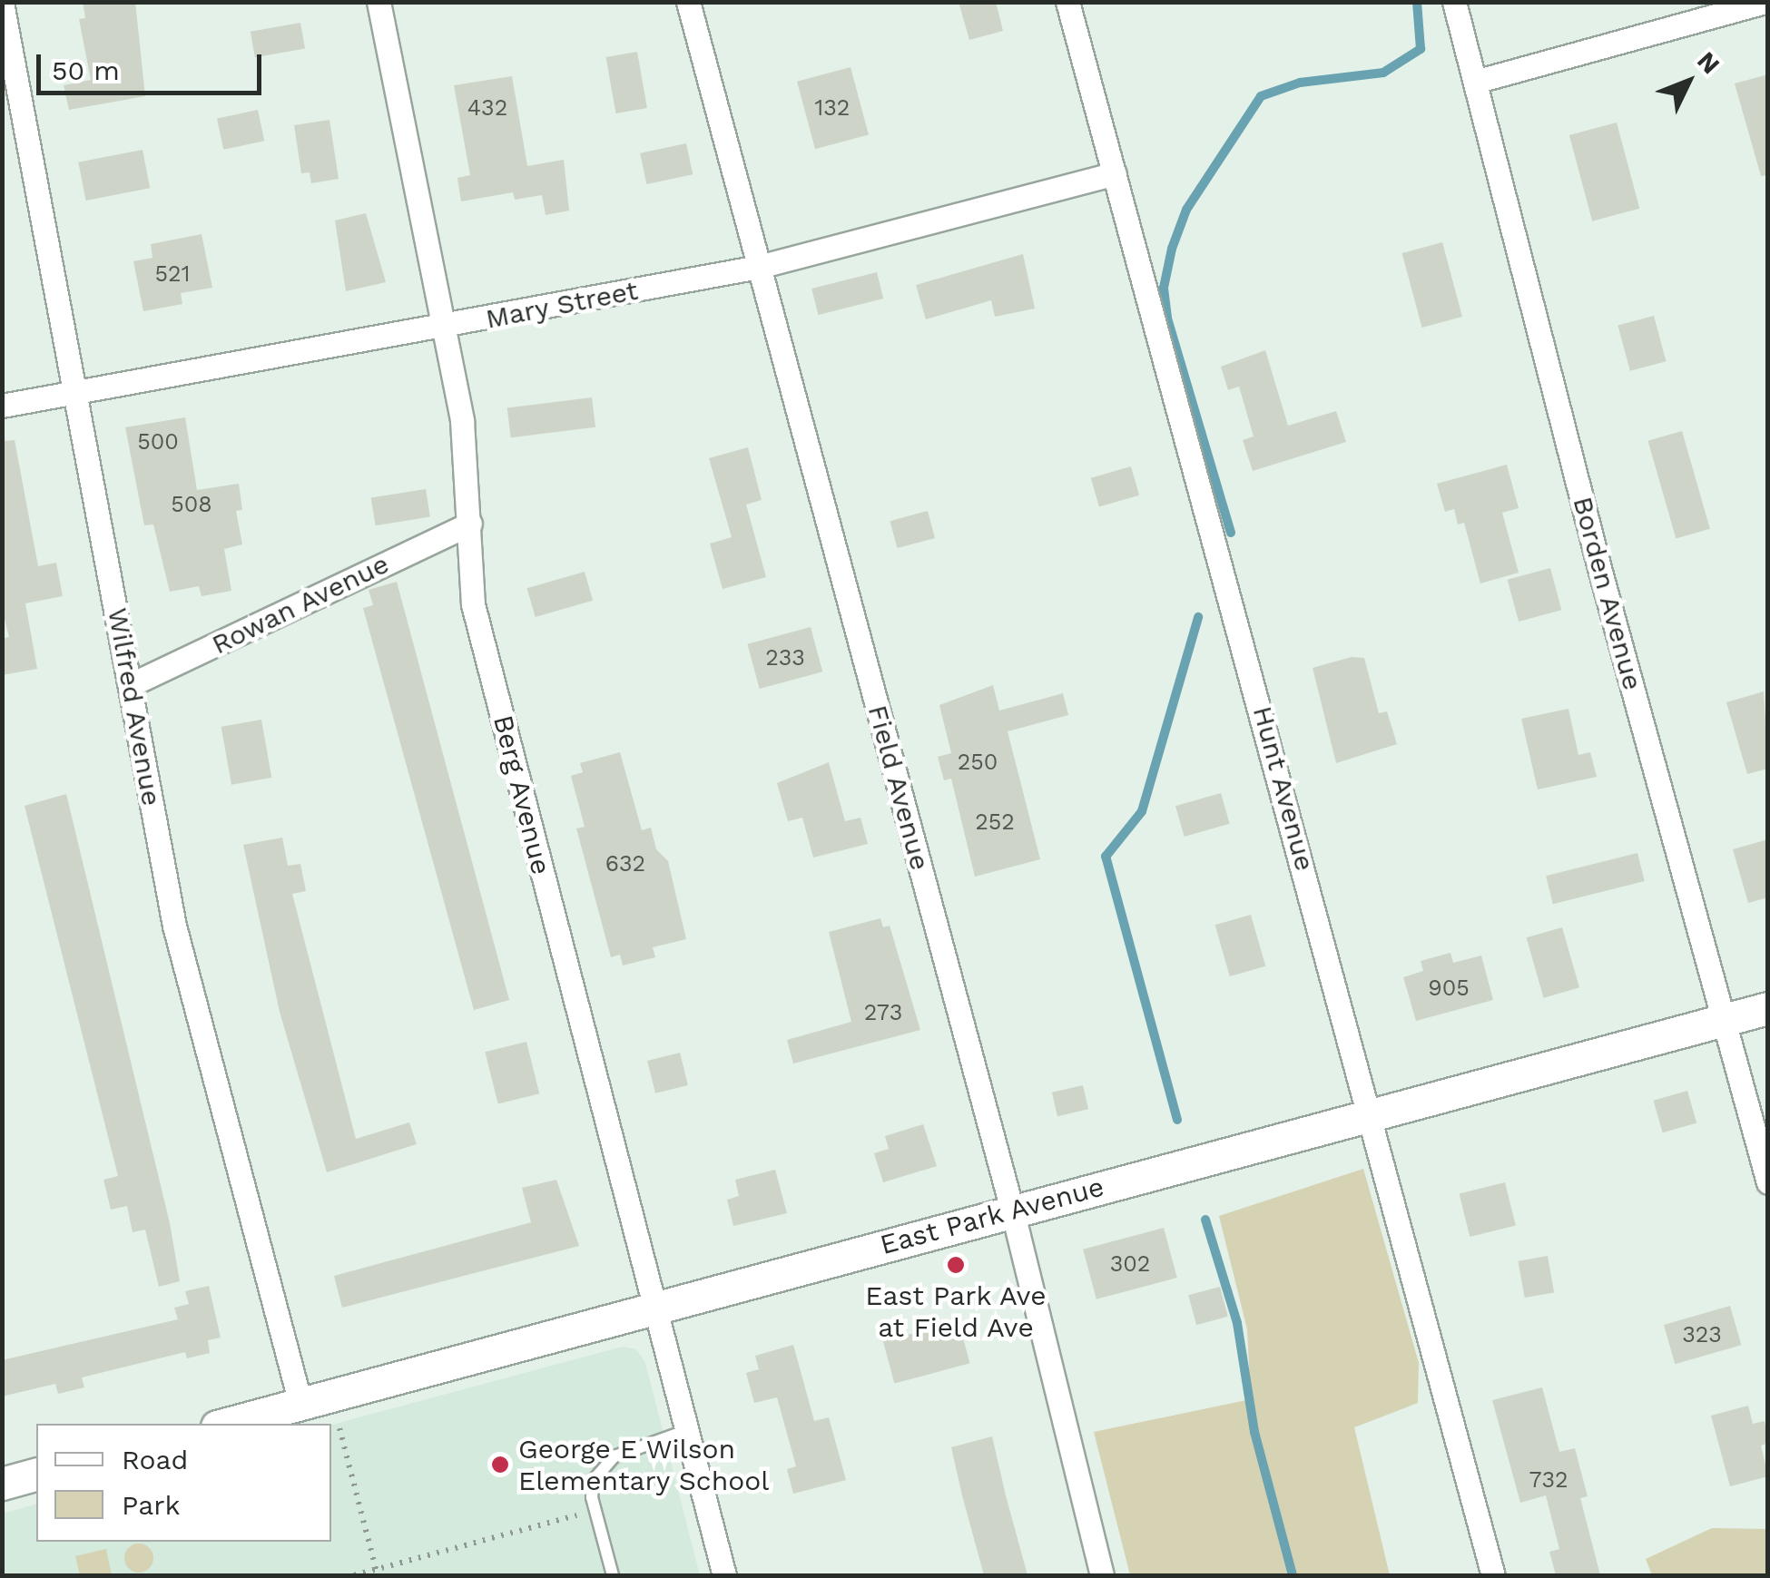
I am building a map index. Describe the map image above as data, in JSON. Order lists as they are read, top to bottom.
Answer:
{
  "streets": {
    "street": [
      "Mary Street",
      "Borden Avenue",
      "Rowan Avenue",
      "Wilfred Avenue",
      "Field Avenue",
      "Hunt Avenue",
      "Berg Avenue",
      "East Park Avenue"
    ]
  },
  "crossings": [
    ["Mary Street", "Wilfred Avenue"],
    ["Mary Street", "Field Avenue"],
    ["Mary Street", "Hunt Avenue"],
    ["Mary Street", "Berg Avenue"],
    ["Borden Avenue", "East Park Avenue"],
    ["Rowan Avenue", "Wilfred Avenue"],
    ["Rowan Avenue", "Berg Avenue"],
    ["Wilfred Avenue", "East Park Avenue"],
    ["Field Avenue", "East Park Avenue"],
    ["Hunt Avenue", "East Park Avenue"],
    ["Berg Avenue", "East Park Avenue"]
  ],
  "places": ["East Park Ave at Field Ave", "George E Wilson Elementary School"],
  "house_numbers": [
    "432",
    "132",
    "521",
    "500",
    "508",
    "233",
    "250",
    "252",
    "632",
    "905",
    "273",
    "302",
    "323",
    "732"
  ],
  "legend": ["Road", "Park"],
  "scale_bar": "50 m",
  "north": "top right"
}
